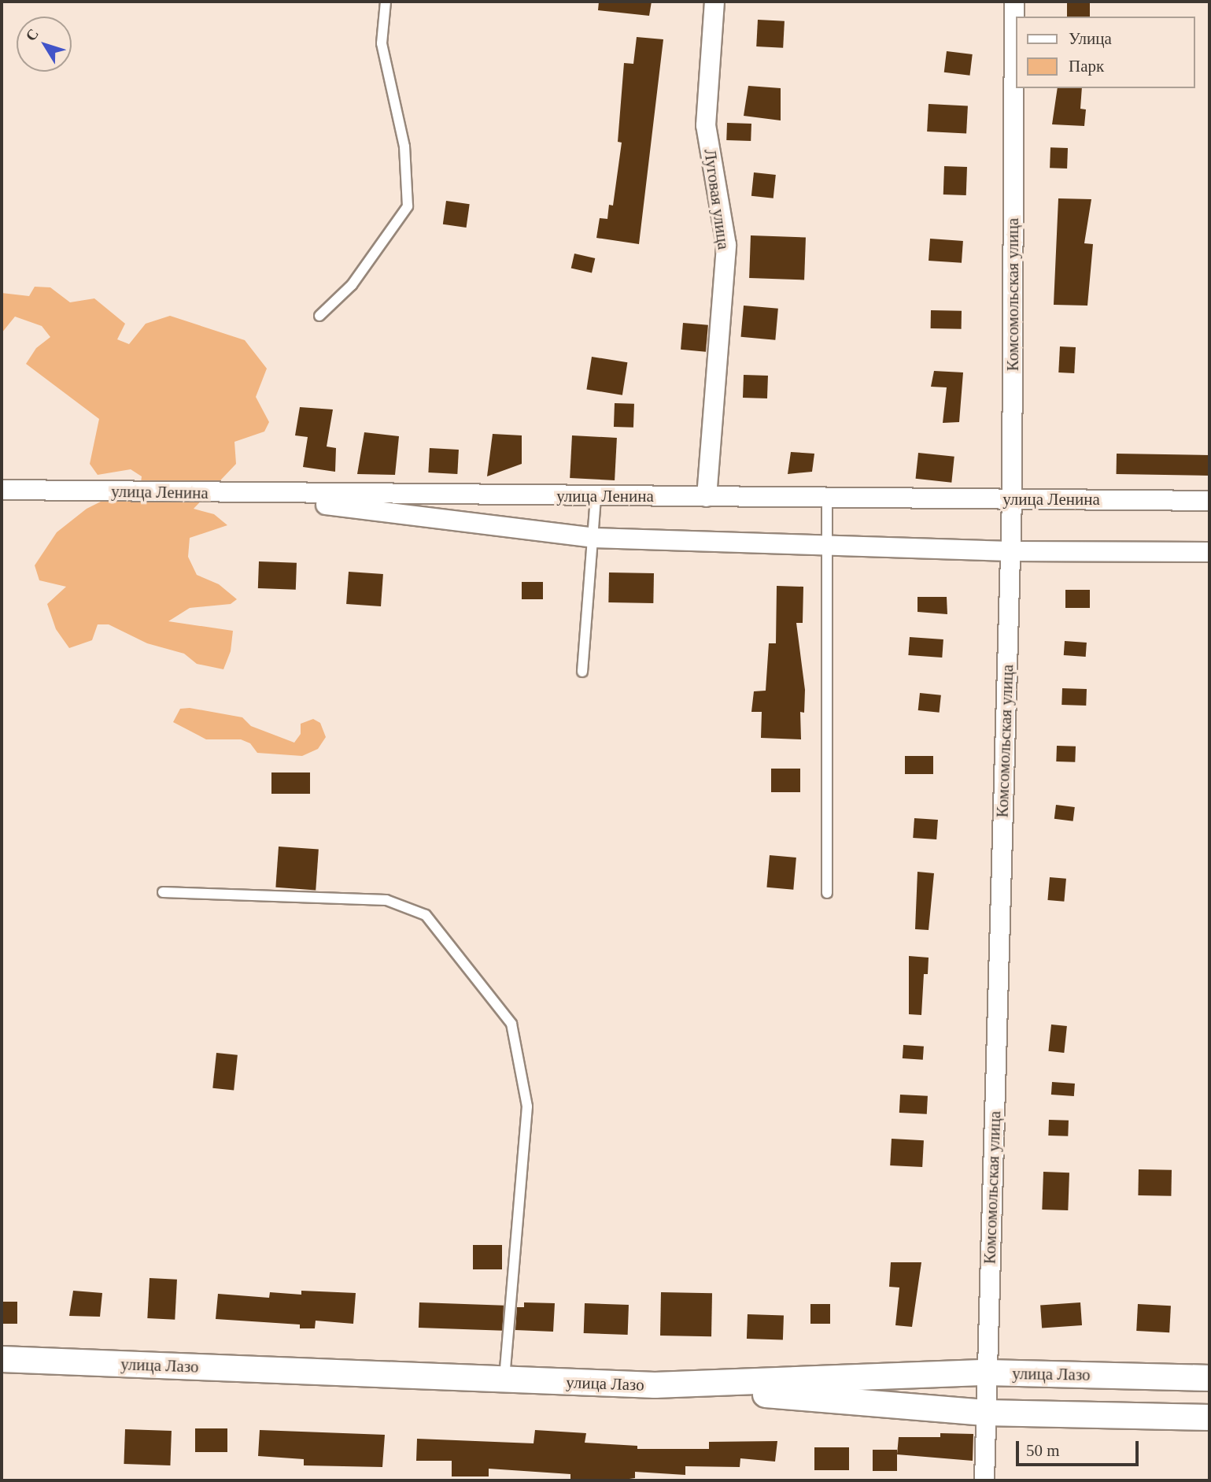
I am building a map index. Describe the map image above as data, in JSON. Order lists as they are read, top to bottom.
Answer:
{
  "streets": {
    "street": [
      "Луговая улица",
      "Комсомольская улица",
      "улица Ленина",
      "улица Лазо"
    ]
  },
  "crossings": [
    ["Луговая улица", "улица Ленина"],
    ["Комсомольская улица", "улица Ленина"],
    ["Комсомольская улица", "улица Лазо"]
  ],
  "legend": ["Улица", "Парк"],
  "scale_bar": "50 m",
  "north": "top left"
}
